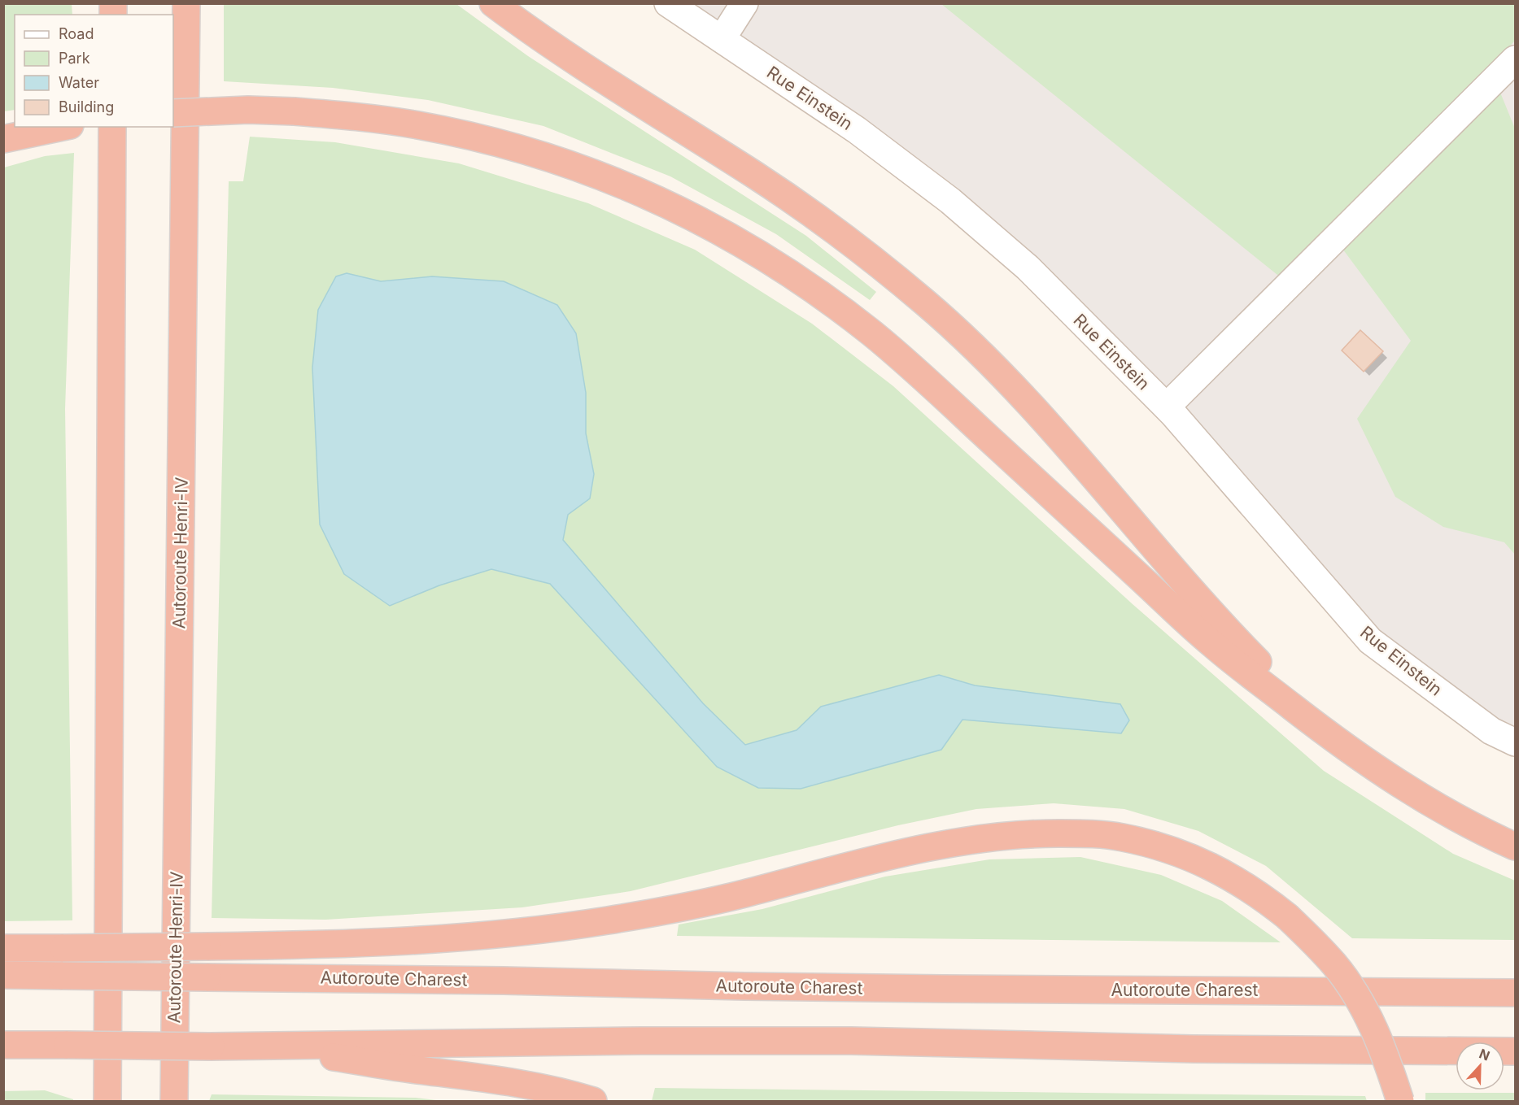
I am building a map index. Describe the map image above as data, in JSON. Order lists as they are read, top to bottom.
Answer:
{
  "streets": {
    "highway": ["Autoroute Henri-IV", "Autoroute Charest"],
    "street": ["Rue Einstein"]
  },
  "legend": [
    "Road",
    "Park",
    "Water",
    "Building"
  ],
  "north": "top"
}
